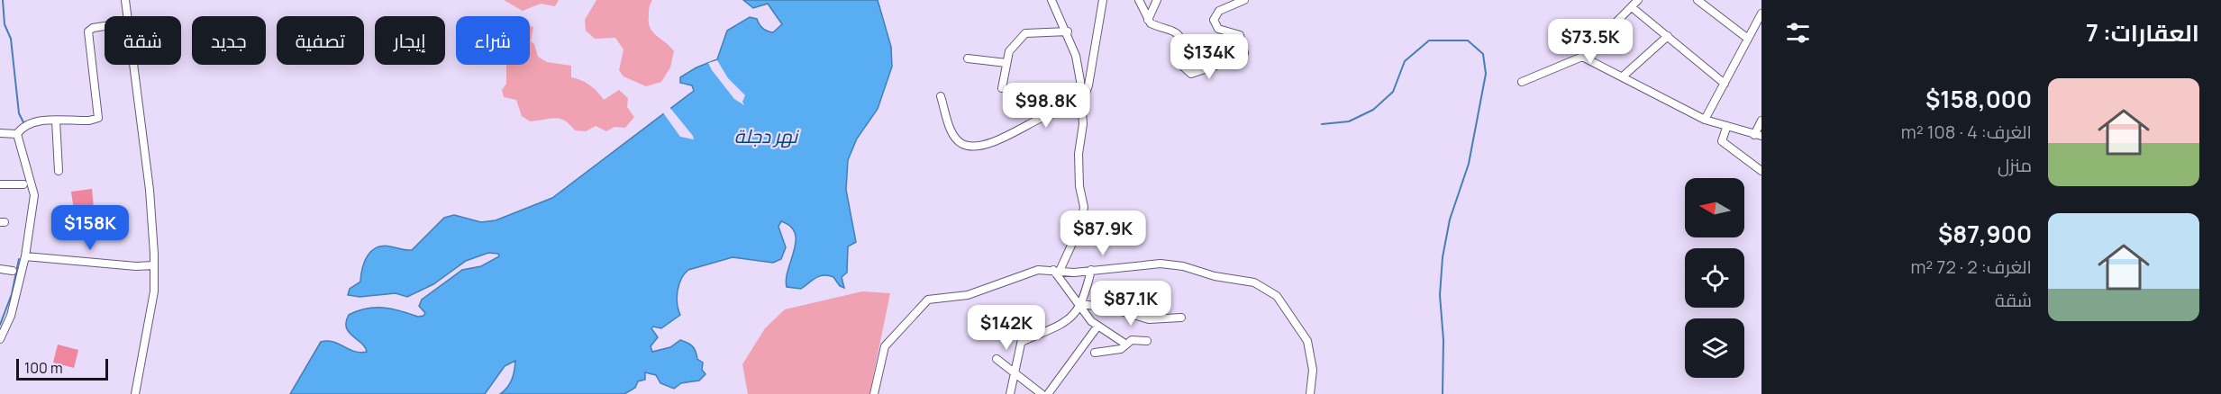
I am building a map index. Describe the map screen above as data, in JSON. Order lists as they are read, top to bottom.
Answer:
{
  "water": ["نهر دجلة"],
  "scale_bar": "100 m",
  "north": "left",
  "page": {
    "heading": "العقارات: 7",
    "chip": [
      "شراء",
      "إيجار",
      "تصفية",
      "جديد",
      "شقة"
    ],
    "price": [
      "$73.5K",
      "$134K",
      "$98.8K",
      "$158K",
      "$87.9K",
      "$87.1K",
      "$142K"
    ],
    "list": [
      {
        "name": "$158,000",
        "note": "الغرف: 4 · 108 m² · منزل"
      },
      {
        "name": "$87,900",
        "note": "الغرف: 2 · 72 m² · شقة"
      }
    ],
    "scale": "100 m"
  }
}
